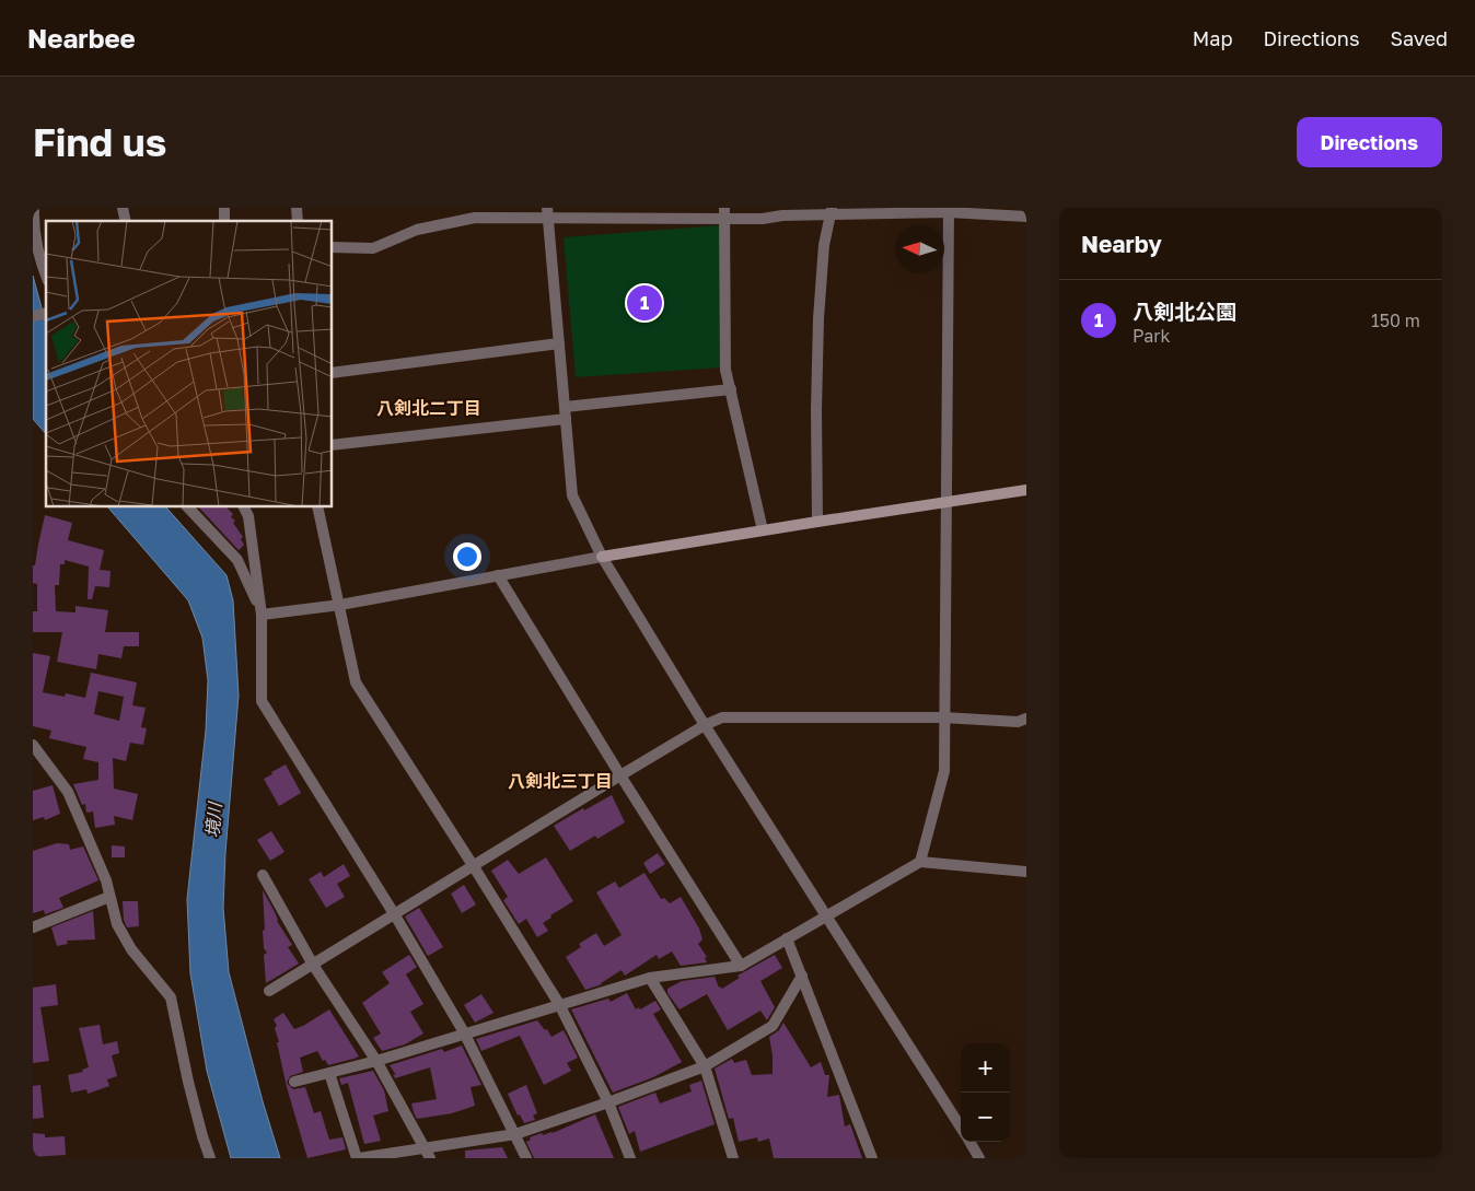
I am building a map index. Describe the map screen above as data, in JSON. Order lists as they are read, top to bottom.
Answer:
{
  "districts": ["八剣北二丁目", "八剣北三丁目"],
  "water": ["境川"],
  "north": "left",
  "page": {
    "header": "Nearbee",
    "nav": ["Map", "Directions", "Saved"],
    "buttons": "Directions",
    "title": "Find us",
    "heading": "Nearby",
    "list": [
      {
        "mark": "1",
        "name": "八剣北公園",
        "note": "Park",
        "value": "150 m"
      }
    ],
    "pins": "1",
    "map_buttons": ["+", "−"]
  }
}
